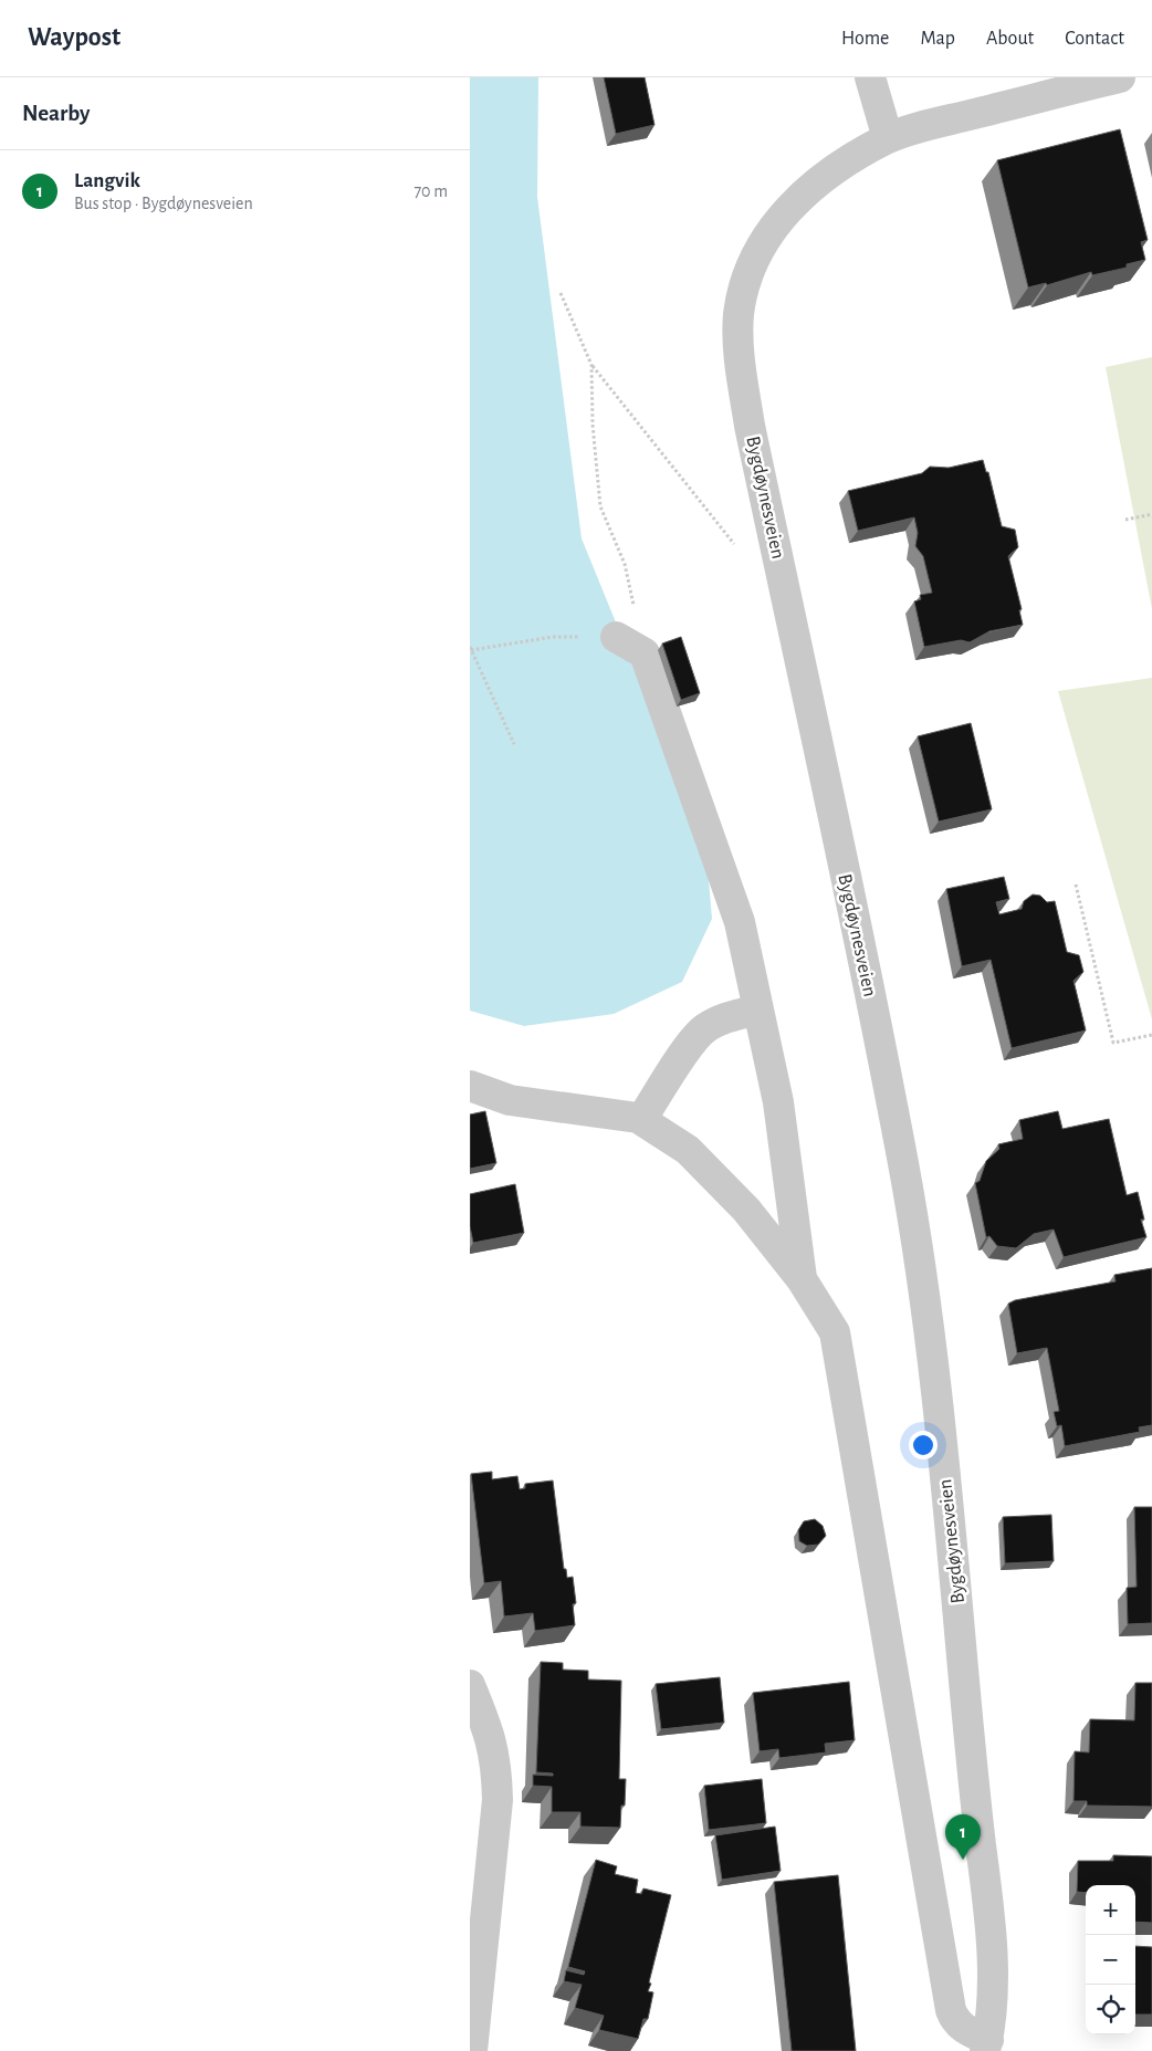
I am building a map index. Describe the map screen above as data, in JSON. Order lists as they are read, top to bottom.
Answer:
{
  "streets": {
    "street": ["Bygdøynesveien"]
  },
  "page": {
    "header": "Waypost",
    "nav": [
      "Home",
      "Map",
      "About",
      "Contact"
    ],
    "heading": "Nearby",
    "list": [
      {
        "mark": "1",
        "name": "Langvik",
        "note": "Bus stop · Bygdøynesveien",
        "value": "70 m"
      }
    ],
    "pins": "1",
    "map_buttons": ["+", "−"]
  }
}
